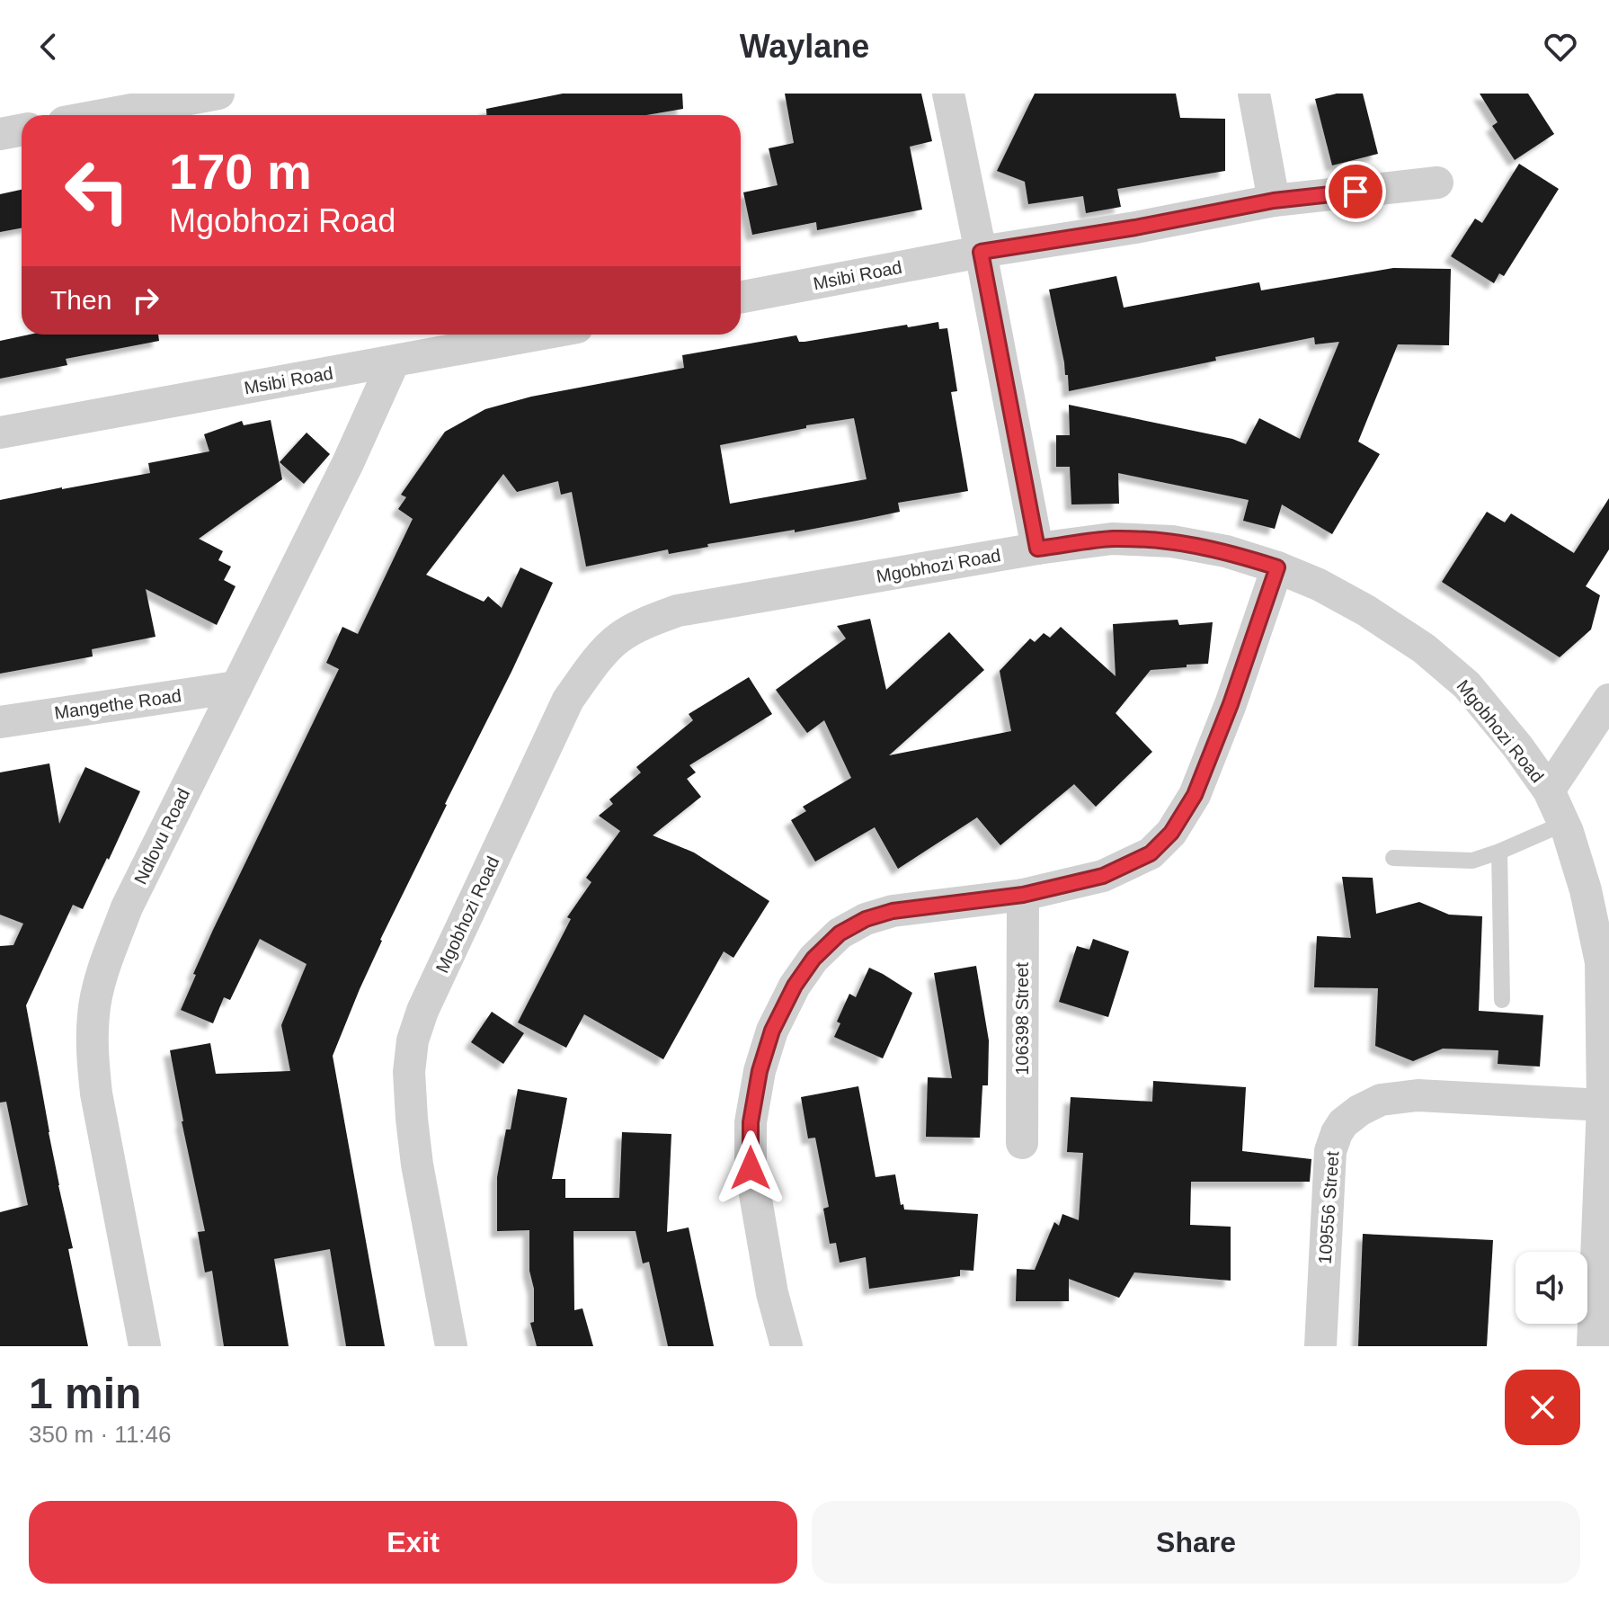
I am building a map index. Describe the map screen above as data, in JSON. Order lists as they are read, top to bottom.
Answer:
{
  "streets": {
    "street": [
      "Msibi Road",
      "Mgobhozi Road",
      "Mangethe Road",
      "Ndlovu Road",
      "106398 Street",
      "109556 Street"
    ]
  },
  "crossings": [
    ["Msibi Road", "Ndlovu Road"],
    ["Mgobhozi Road", "109556 Street"],
    ["Mangethe Road", "Ndlovu Road"]
  ],
  "page": {
    "header": "Waylane",
    "turn": ["170 m", "Mgobhozi Road"],
    "then": "Then",
    "heading": ["1 min", "350 m · 11:46"],
    "buttons": ["Exit", "Share"]
  }
}
